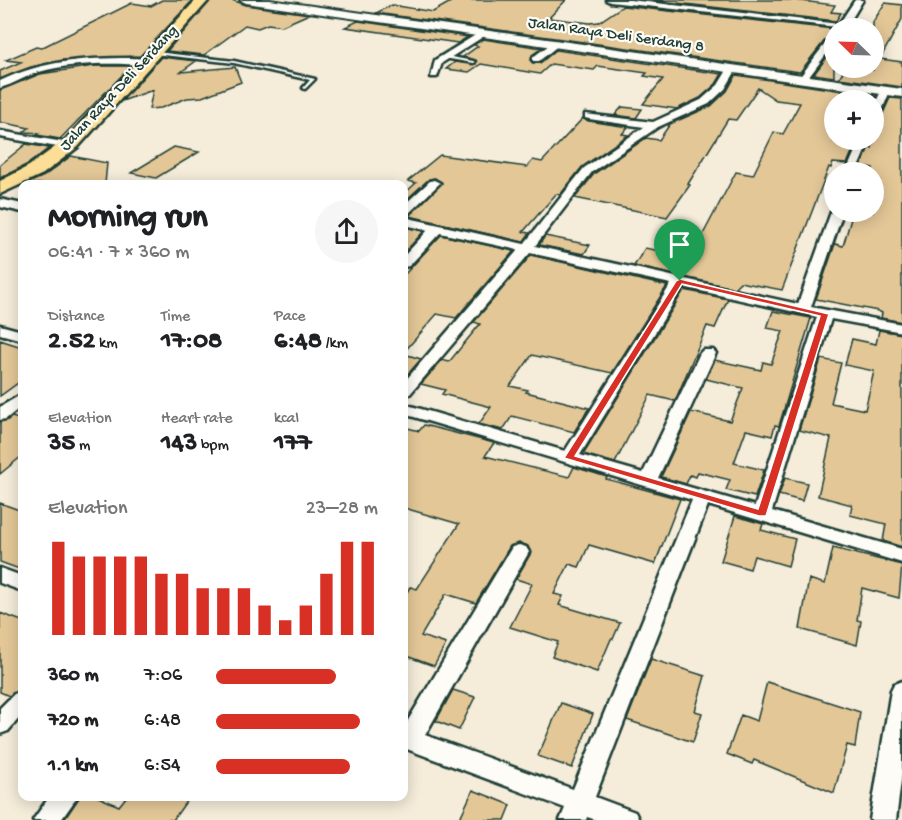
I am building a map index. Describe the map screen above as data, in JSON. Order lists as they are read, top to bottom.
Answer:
{
  "streets": {
    "main road": ["Jalan Raya Deli Serdang"],
    "street": ["Jalan Raya Deli Serdang 8"]
  },
  "north": "top left",
  "page": {
    "map_buttons": ["+", "−"],
    "heading": ["Morning run", "06:41 · 7 × 360 m"],
    "stats": [
      ["Distance", "2.52 km"],
      ["Time", "17:08"],
      ["Pace", "6:48 /km"],
      ["Elevation", "35 m"],
      ["Heart rate", "143 bpm"],
      ["kcal", "177"]
    ],
    "chart": ["Elevation", "23–28 m"],
    "list": [
      {
        "name": "360 m",
        "note": "7:06"
      },
      {
        "name": "720 m",
        "note": "6:48"
      },
      {
        "name": "1.1 km",
        "note": "6:54"
      }
    ]
  }
}
